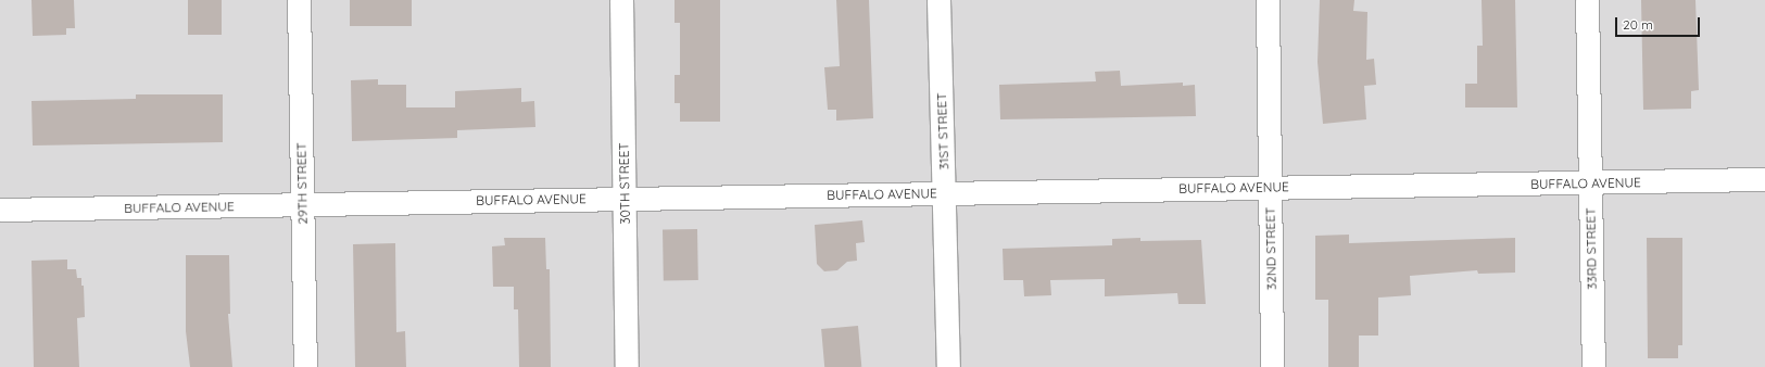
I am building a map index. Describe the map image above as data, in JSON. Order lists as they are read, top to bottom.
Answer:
{
  "streets": {
    "street": [
      "31ST STREET",
      "29TH STREET",
      "30TH STREET",
      "BUFFALO AVENUE",
      "32ND STREET",
      "33RD STREET"
    ]
  },
  "crossings": [
    ["31ST STREET", "BUFFALO AVENUE"],
    ["29TH STREET", "BUFFALO AVENUE"],
    ["30TH STREET", "BUFFALO AVENUE"],
    ["BUFFALO AVENUE", "32ND STREET"],
    ["BUFFALO AVENUE", "33RD STREET"]
  ],
  "scale_bar": "20 m"
}
